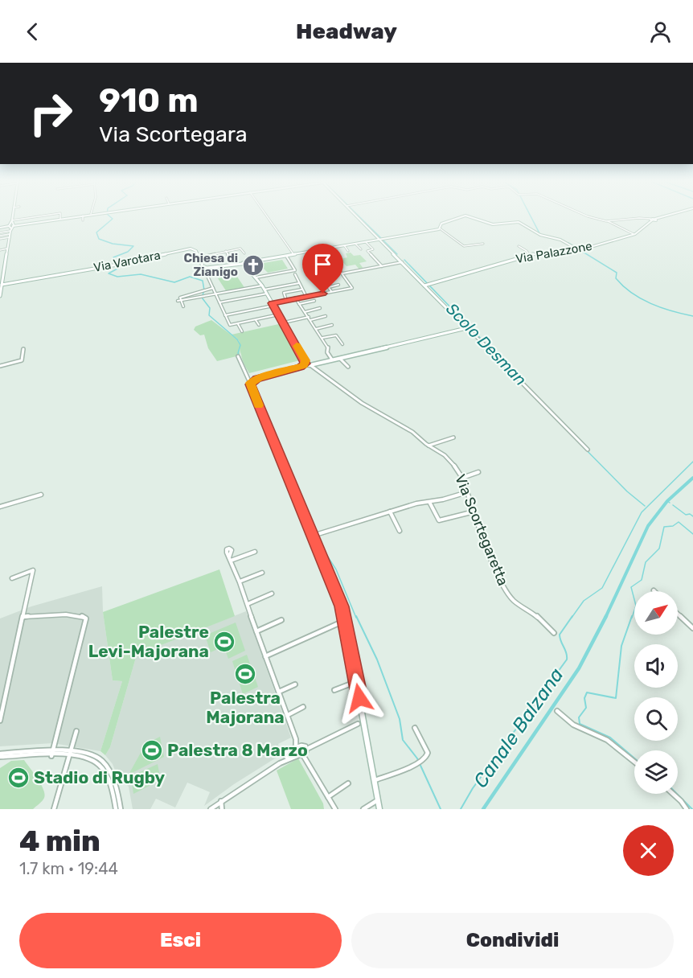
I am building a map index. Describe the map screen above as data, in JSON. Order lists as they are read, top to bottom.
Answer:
{
  "streets": {
    "street": ["Via Palazzone", "Via Varotara", "Via Scortegaretta"]
  },
  "water": ["Scolo Desman", "Canale Balzana"],
  "places": {
    "church": ["Chiesa di Zianigo"],
    "sports": [
      "Palestre Levi-Majorana",
      "Palestra Majorana",
      "Palestra 8 Marzo",
      "Stadio di Rugby"
    ]
  },
  "north": "top right",
  "page": {
    "header": "Headway",
    "turn": ["910 m", "Via Scortegara"],
    "heading": ["4 min", "1.7 km · 19:44"],
    "buttons": ["Esci", "Condividi"]
  }
}
